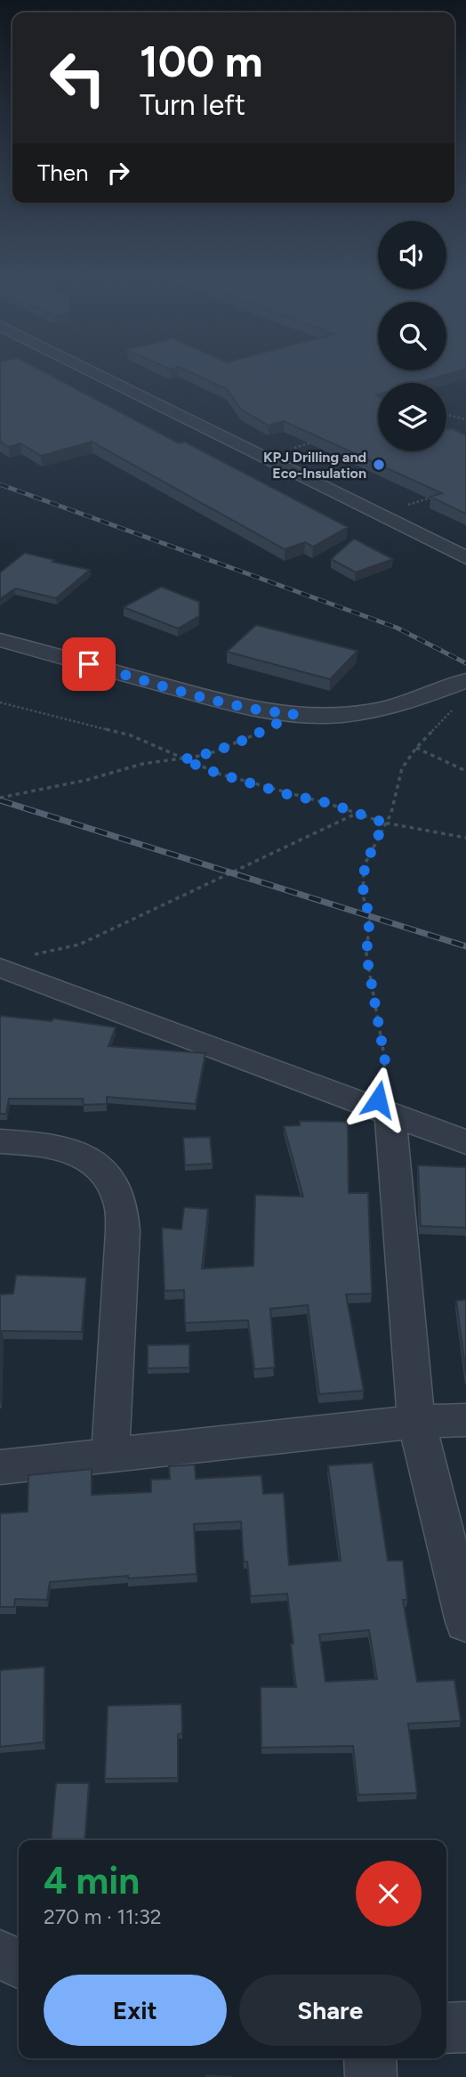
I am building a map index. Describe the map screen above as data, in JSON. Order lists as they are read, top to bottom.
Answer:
{
  "places": ["KPJ Drilling and Eco-Insulation"],
  "page": {
    "turn": ["100 m", "Turn left"],
    "then": "Then",
    "heading": ["4 min", "270 m · 11:32"],
    "buttons": ["Exit", "Share"]
  }
}
